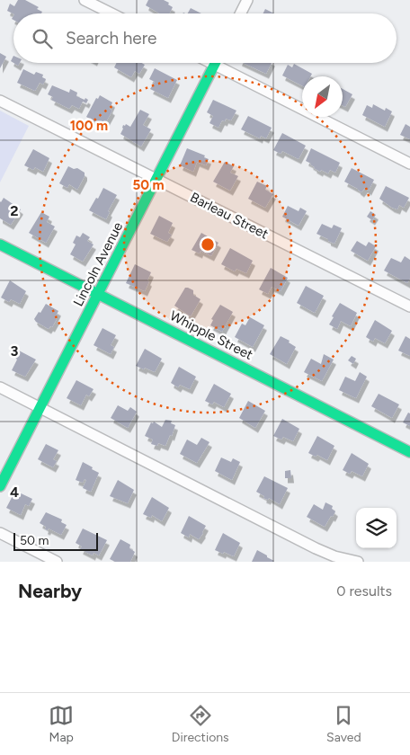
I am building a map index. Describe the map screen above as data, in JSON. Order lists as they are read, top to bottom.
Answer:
{
  "streets": {
    "street": ["Barleau Street", "Lincoln Avenue", "Whipple Street"]
  },
  "crossings": [
    ["Barleau Street", "Lincoln Avenue"],
    ["Lincoln Avenue", "Whipple Street"]
  ],
  "scale_bar": "50 m",
  "north": "bottom left",
  "page": {
    "search": "Search here",
    "scale": "50 m",
    "heading": ["Nearby", "0 results"],
    "nav": ["Map", "Directions", "Saved"]
  },
  "grid": {
    "rows": ["2", "3", "4"]
  },
  "rings": ["100 m", "50 m"]
}
